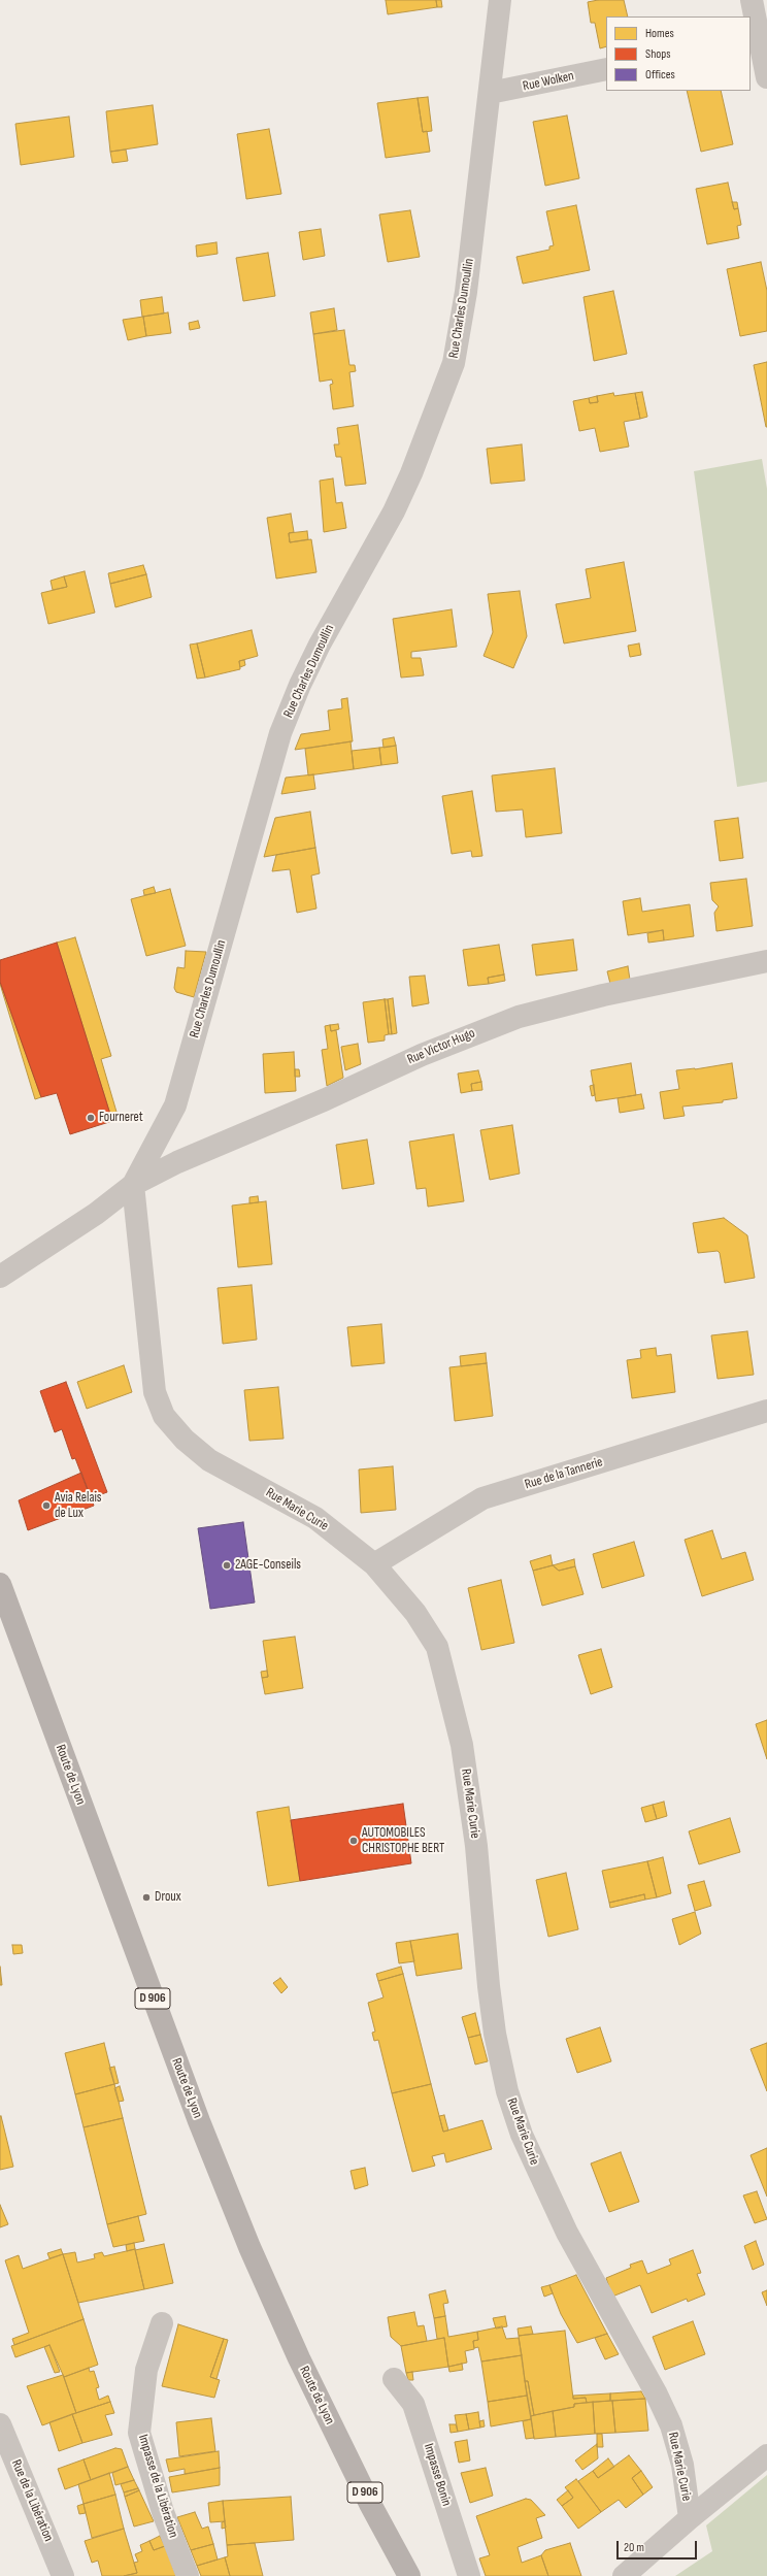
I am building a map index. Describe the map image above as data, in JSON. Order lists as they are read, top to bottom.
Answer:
{
  "streets": {
    "main road": ["Route de Lyon", "D 906"],
    "street": [
      "Rue Wolken",
      "Rue Charles Dumoullin",
      "Rue Victor Hugo",
      "Rue de la Tannerie",
      "Rue Marie Curie",
      "Impasse Bonin",
      "Impasse de la Libération",
      "Rue de la Libération"
    ]
  },
  "crossings": [
    ["Rue Wolken", "Rue Charles Dumoullin"],
    ["Rue Charles Dumoullin", "Rue Victor Hugo"],
    ["Rue Charles Dumoullin", "Rue Marie Curie"],
    ["Rue Victor Hugo", "Rue Marie Curie"],
    ["Rue de la Tannerie", "Rue Marie Curie"]
  ],
  "places": [
    "Fourneret",
    "Avia Relais de Lux",
    "2AGE-Conseils",
    "AUTOMOBILES CHRISTOPHE BERT",
    "Droux"
  ],
  "legend": ["Homes", "Shops", "Offices"],
  "scale_bar": "20 m"
}
